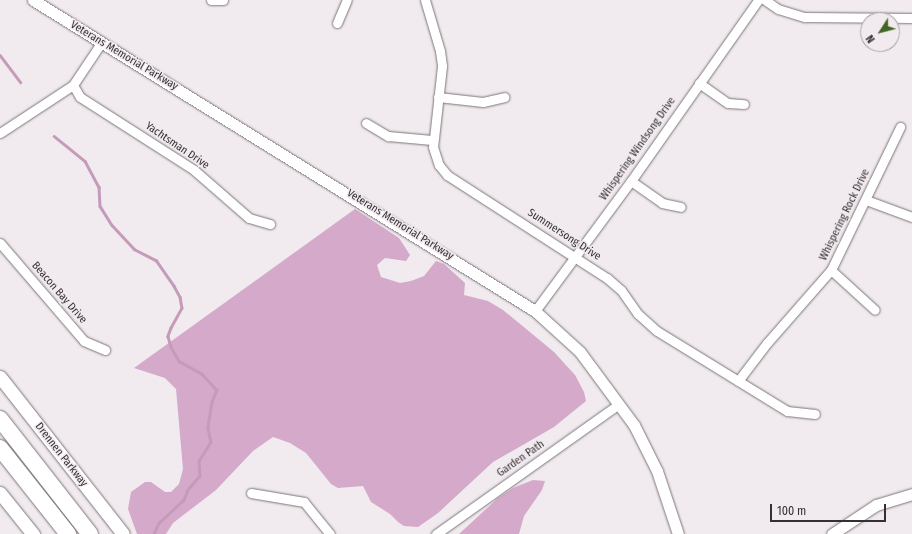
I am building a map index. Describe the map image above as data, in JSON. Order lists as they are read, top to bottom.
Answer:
{
  "streets": {
    "main road": ["Drennen Parkway"],
    "street": [
      "Veterans Memorial Parkway",
      "Yachtsman Drive",
      "Whispering Windsong Drive",
      "Whispering Rock Drive",
      "Summersong Drive",
      "Beacon Bay Drive",
      "Garden Path"
    ]
  },
  "crossings": [
    ["Veterans Memorial Parkway", "Whispering Windsong Drive"],
    ["Veterans Memorial Parkway", "Garden Path"],
    ["Whispering Windsong Drive", "Summersong Drive"],
    ["Whispering Rock Drive", "Summersong Drive"]
  ],
  "scale_bar": "100 m",
  "north": "bottom left"
}
